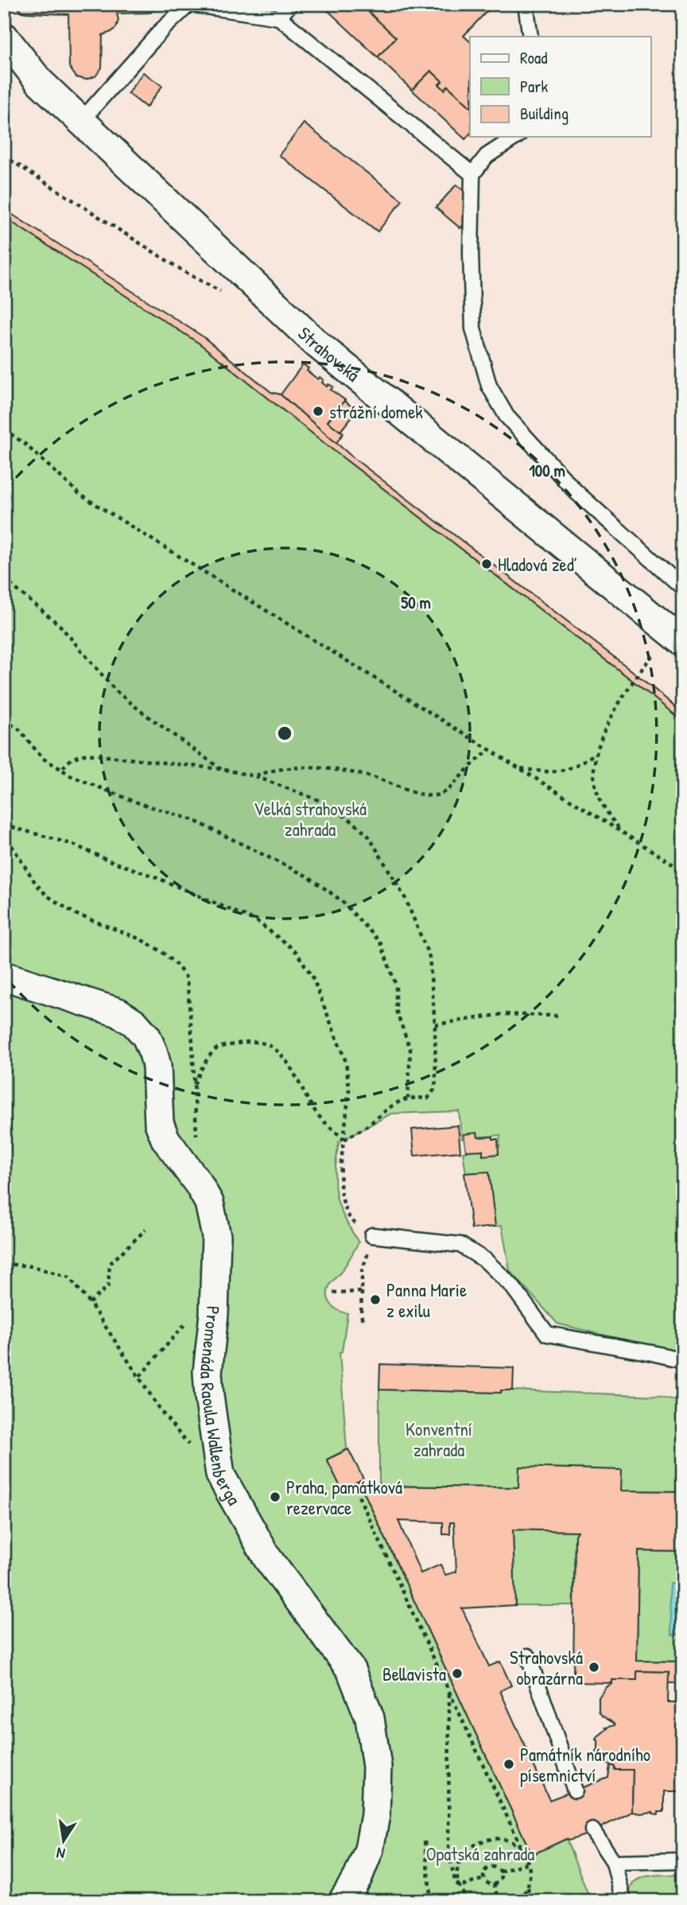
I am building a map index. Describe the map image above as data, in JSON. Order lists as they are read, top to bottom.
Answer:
{
  "streets": {
    "street": ["Strahovská", "Promenáda Raoula Wallenberga"]
  },
  "parks": ["Velká strahovská zahrada", "Konventní zahrada", "Opatská zahrada"],
  "places": [
    "strážní domek",
    "Hladová zeď",
    "Panna Marie z exilu",
    "Praha, památková rezervace",
    "Strahovská obrazárna",
    "Bellavista",
    "Památník národního písemnictví"
  ],
  "legend": ["Road", "Park", "Building"],
  "north": "bottom",
  "rings": ["100 m", "50 m"]
}
